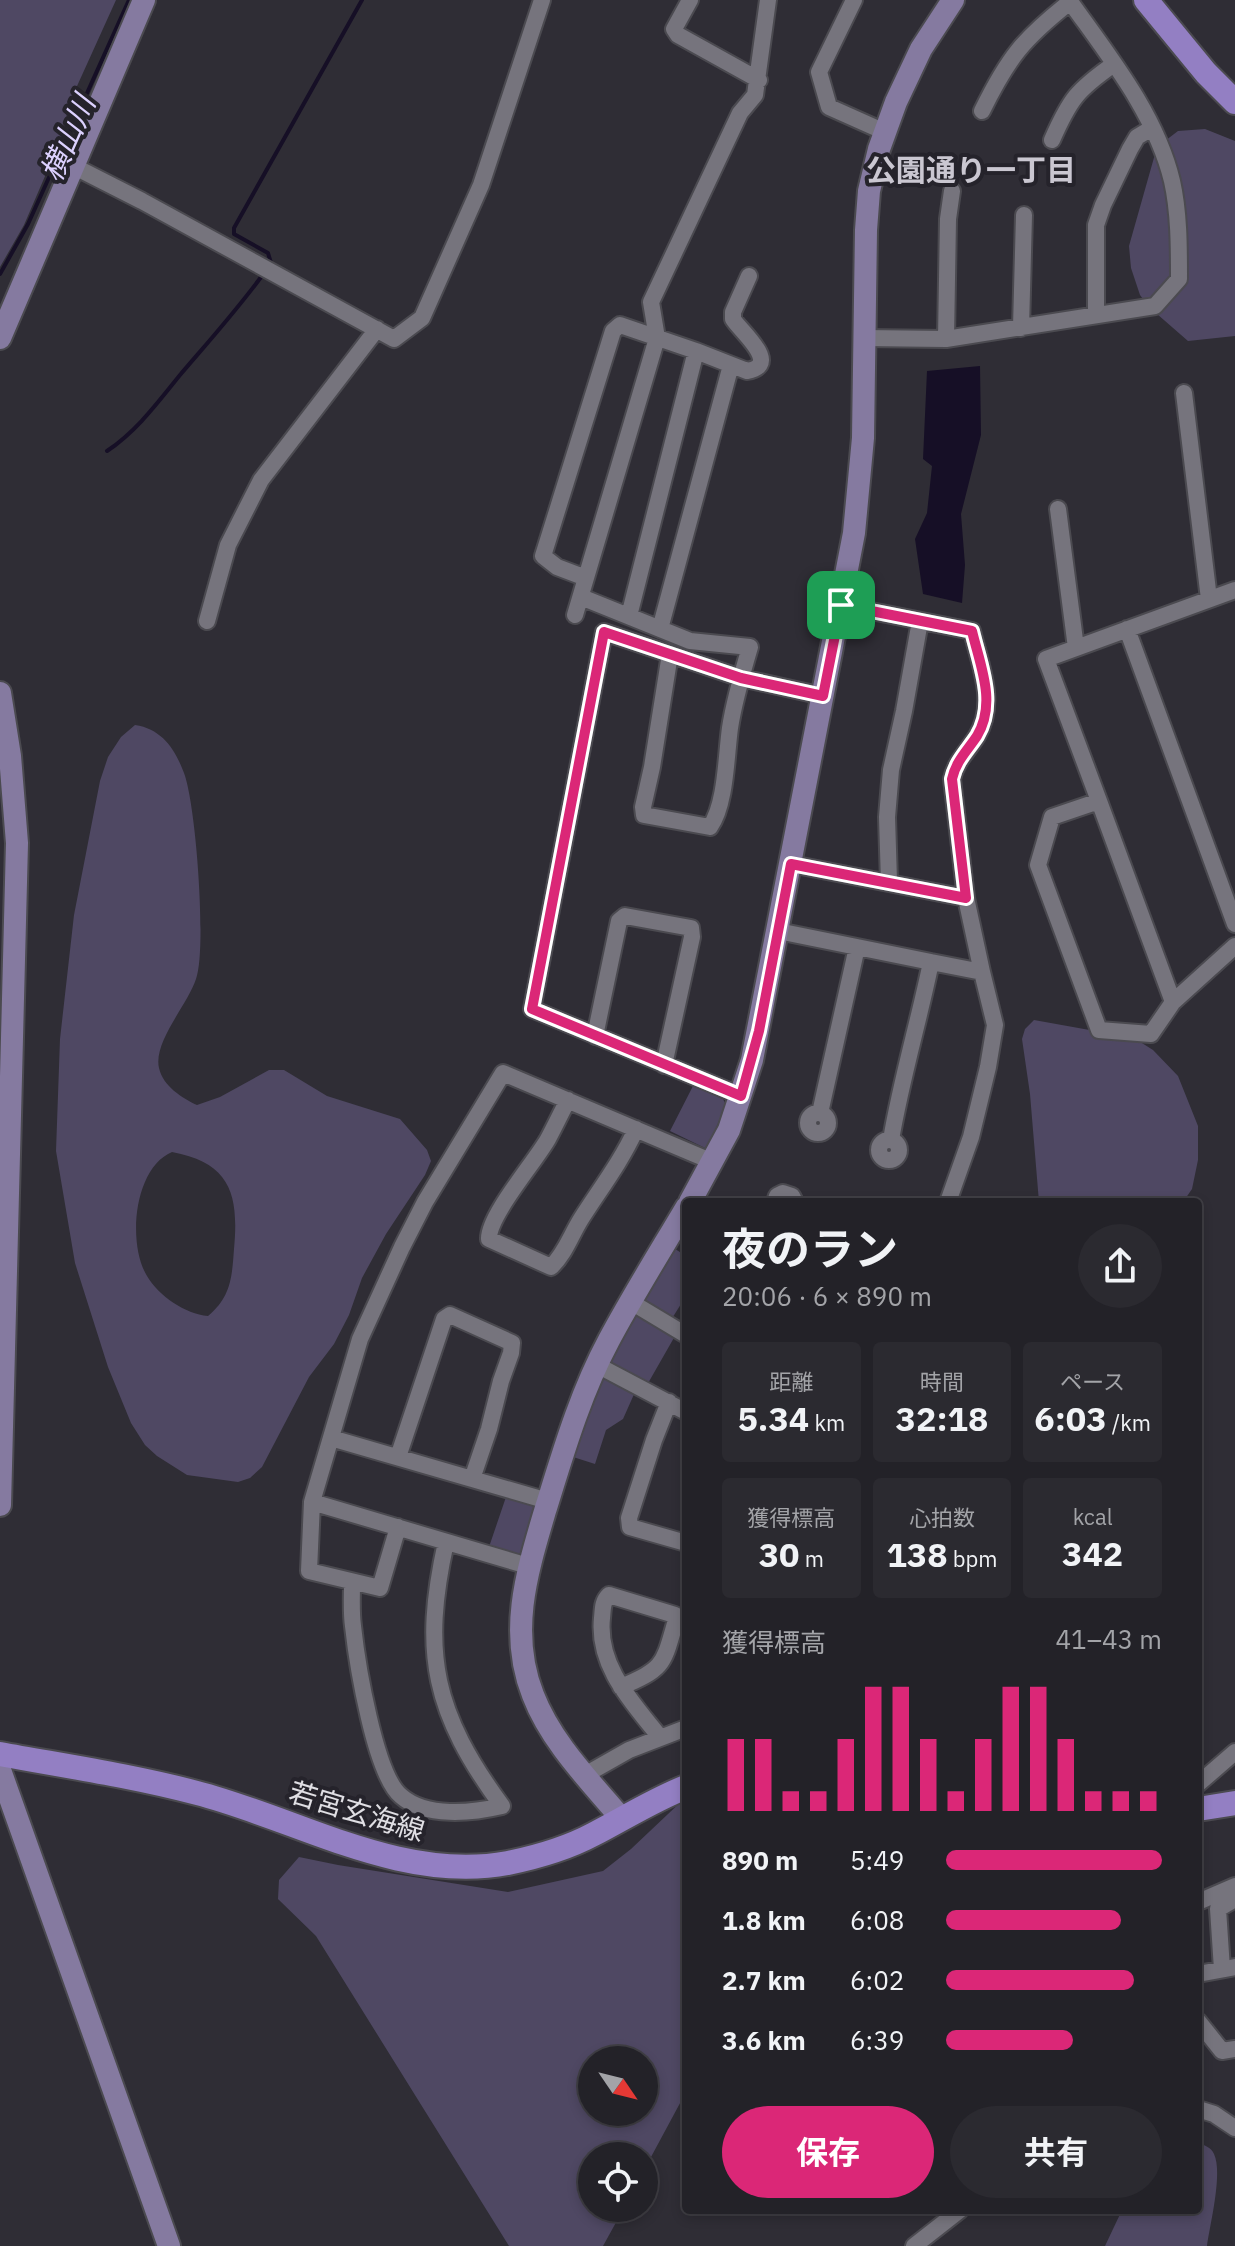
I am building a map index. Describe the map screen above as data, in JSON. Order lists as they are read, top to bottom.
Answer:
{
  "streets": {
    "main road": ["若宮玄海線"]
  },
  "districts": ["公園通り一丁目"],
  "water": ["横山川"],
  "north": "bottom right",
  "page": {
    "heading": ["夜のラン", "20:06 · 6 × 890 m"],
    "stats": [
      ["距離", "5.34 km"],
      ["時間", "32:18"],
      ["ペース", "6:03 /km"],
      ["獲得標高", "30 m"],
      ["心拍数", "138 bpm"],
      ["kcal", "342"]
    ],
    "chart": ["獲得標高", "41–43 m"],
    "list": [
      {
        "name": "890 m",
        "note": "5:49"
      },
      {
        "name": "1.8 km",
        "note": "6:08"
      },
      {
        "name": "2.7 km",
        "note": "6:02"
      },
      {
        "name": "3.6 km",
        "note": "6:39"
      }
    ],
    "buttons": ["保存", "共有"]
  }
}
